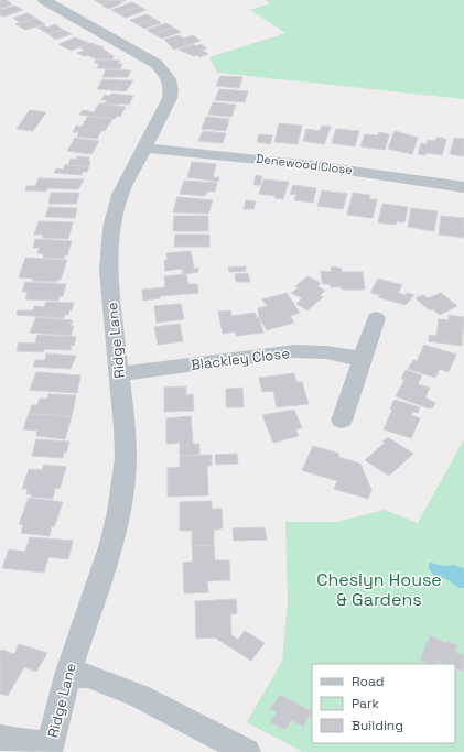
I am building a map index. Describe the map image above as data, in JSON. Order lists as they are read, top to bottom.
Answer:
{
  "streets": {
    "street": ["Denewood Close", "Ridge Lane", "Blackley Close"]
  },
  "crossings": [
    ["Denewood Close", "Ridge Lane"],
    ["Ridge Lane", "Blackley Close"]
  ],
  "parks": ["Cheslyn House & Gardens"],
  "legend": ["Road", "Park", "Building"]
}
